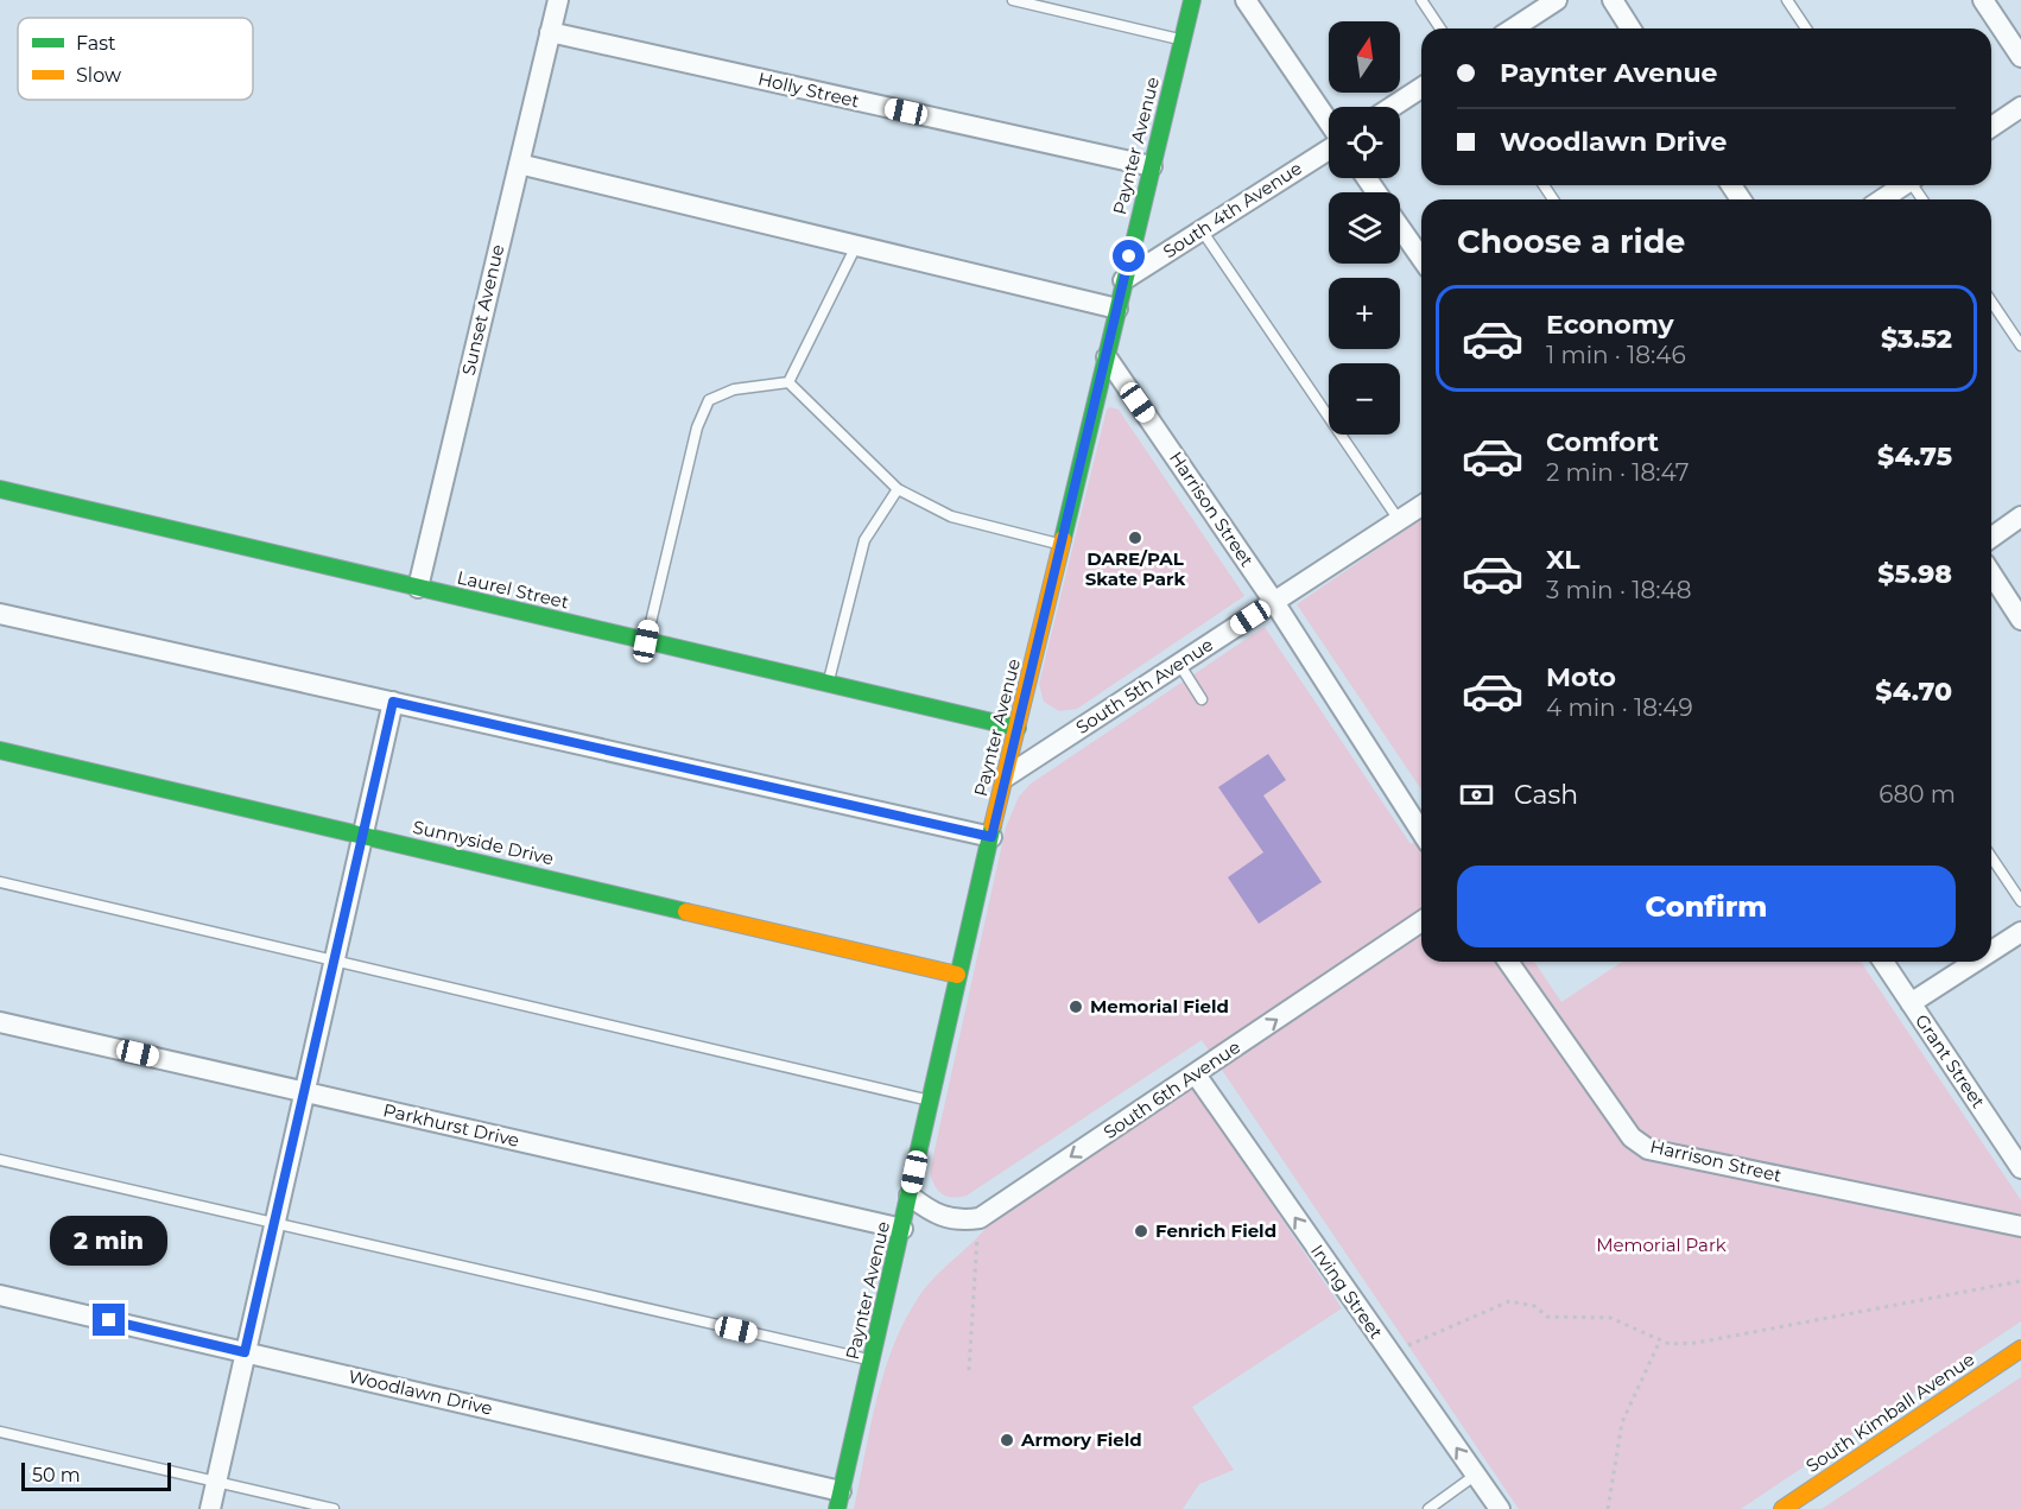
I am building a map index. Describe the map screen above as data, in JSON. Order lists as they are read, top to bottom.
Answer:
{
  "streets": {
    "street": [
      "Holly Street",
      "Paynter Avenue",
      "South 4th Avenue",
      "Sunset Avenue",
      "Harrison Street",
      "Laurel Street",
      "South 5th Avenue",
      "Sunnyside Drive",
      "Grant Street",
      "South 6th Avenue",
      "Parkhurst Drive",
      "Irving Street",
      "Woodlawn Drive",
      "South Kimball Avenue"
    ]
  },
  "crossings": [
    ["Holly Street", "Paynter Avenue"],
    ["Holly Street", "Sunset Avenue"],
    ["Paynter Avenue", "South 4th Avenue"],
    ["Paynter Avenue", "Harrison Street"],
    ["Paynter Avenue", "Laurel Street"],
    ["Paynter Avenue", "South 5th Avenue"],
    ["Paynter Avenue", "Sunnyside Drive"],
    ["Paynter Avenue", "Parkhurst Drive"],
    ["Paynter Avenue", "Woodlawn Drive"],
    ["Sunset Avenue", "Laurel Street"],
    ["Harrison Street", "South 5th Avenue"],
    ["South 6th Avenue", "Irving Street"]
  ],
  "one_way": ["Irving Street"],
  "parks": ["Memorial Park"],
  "places": [
    "DARE/PAL Skate Park",
    "Memorial Field",
    "Fenrich Field",
    "Armory Field"
  ],
  "legend": ["Fast", "Slow"],
  "scale_bar": "50 m",
  "north": "top",
  "page": {
    "map_buttons": ["+", "−"],
    "banner": ["Paynter Avenue", "Woodlawn Drive"],
    "heading": "Choose a ride",
    "list": [
      {
        "name": "Economy",
        "note": "1 min · 18:46",
        "value": "$3.52"
      },
      {
        "name": "Comfort",
        "note": "2 min · 18:47",
        "value": "$4.75"
      },
      {
        "name": "XL",
        "note": "3 min · 18:48",
        "value": "$5.98"
      },
      {
        "name": "Moto",
        "note": "4 min · 18:49",
        "value": "$4.70"
      }
    ],
    "pay": ["Cash", "680 m"],
    "buttons": "Confirm",
    "bubble": "2 min",
    "scale": "50 m"
  }
}
